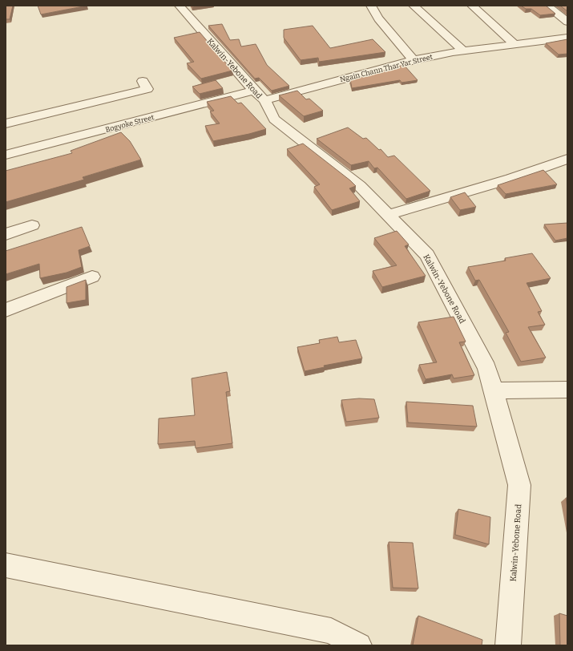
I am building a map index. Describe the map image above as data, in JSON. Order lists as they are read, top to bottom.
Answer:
{
  "streets": {
    "street": ["Kalwin-Yebone Road", "Ngain Chann Thar Yar Street", "Bogyoke Street"]
  },
  "crossings": [
    ["Kalwin-Yebone Road", "Ngain Chann Thar Yar Street"],
    ["Kalwin-Yebone Road", "Bogyoke Street"],
    ["Ngain Chann Thar Yar Street", "Bogyoke Street"]
  ]
}
